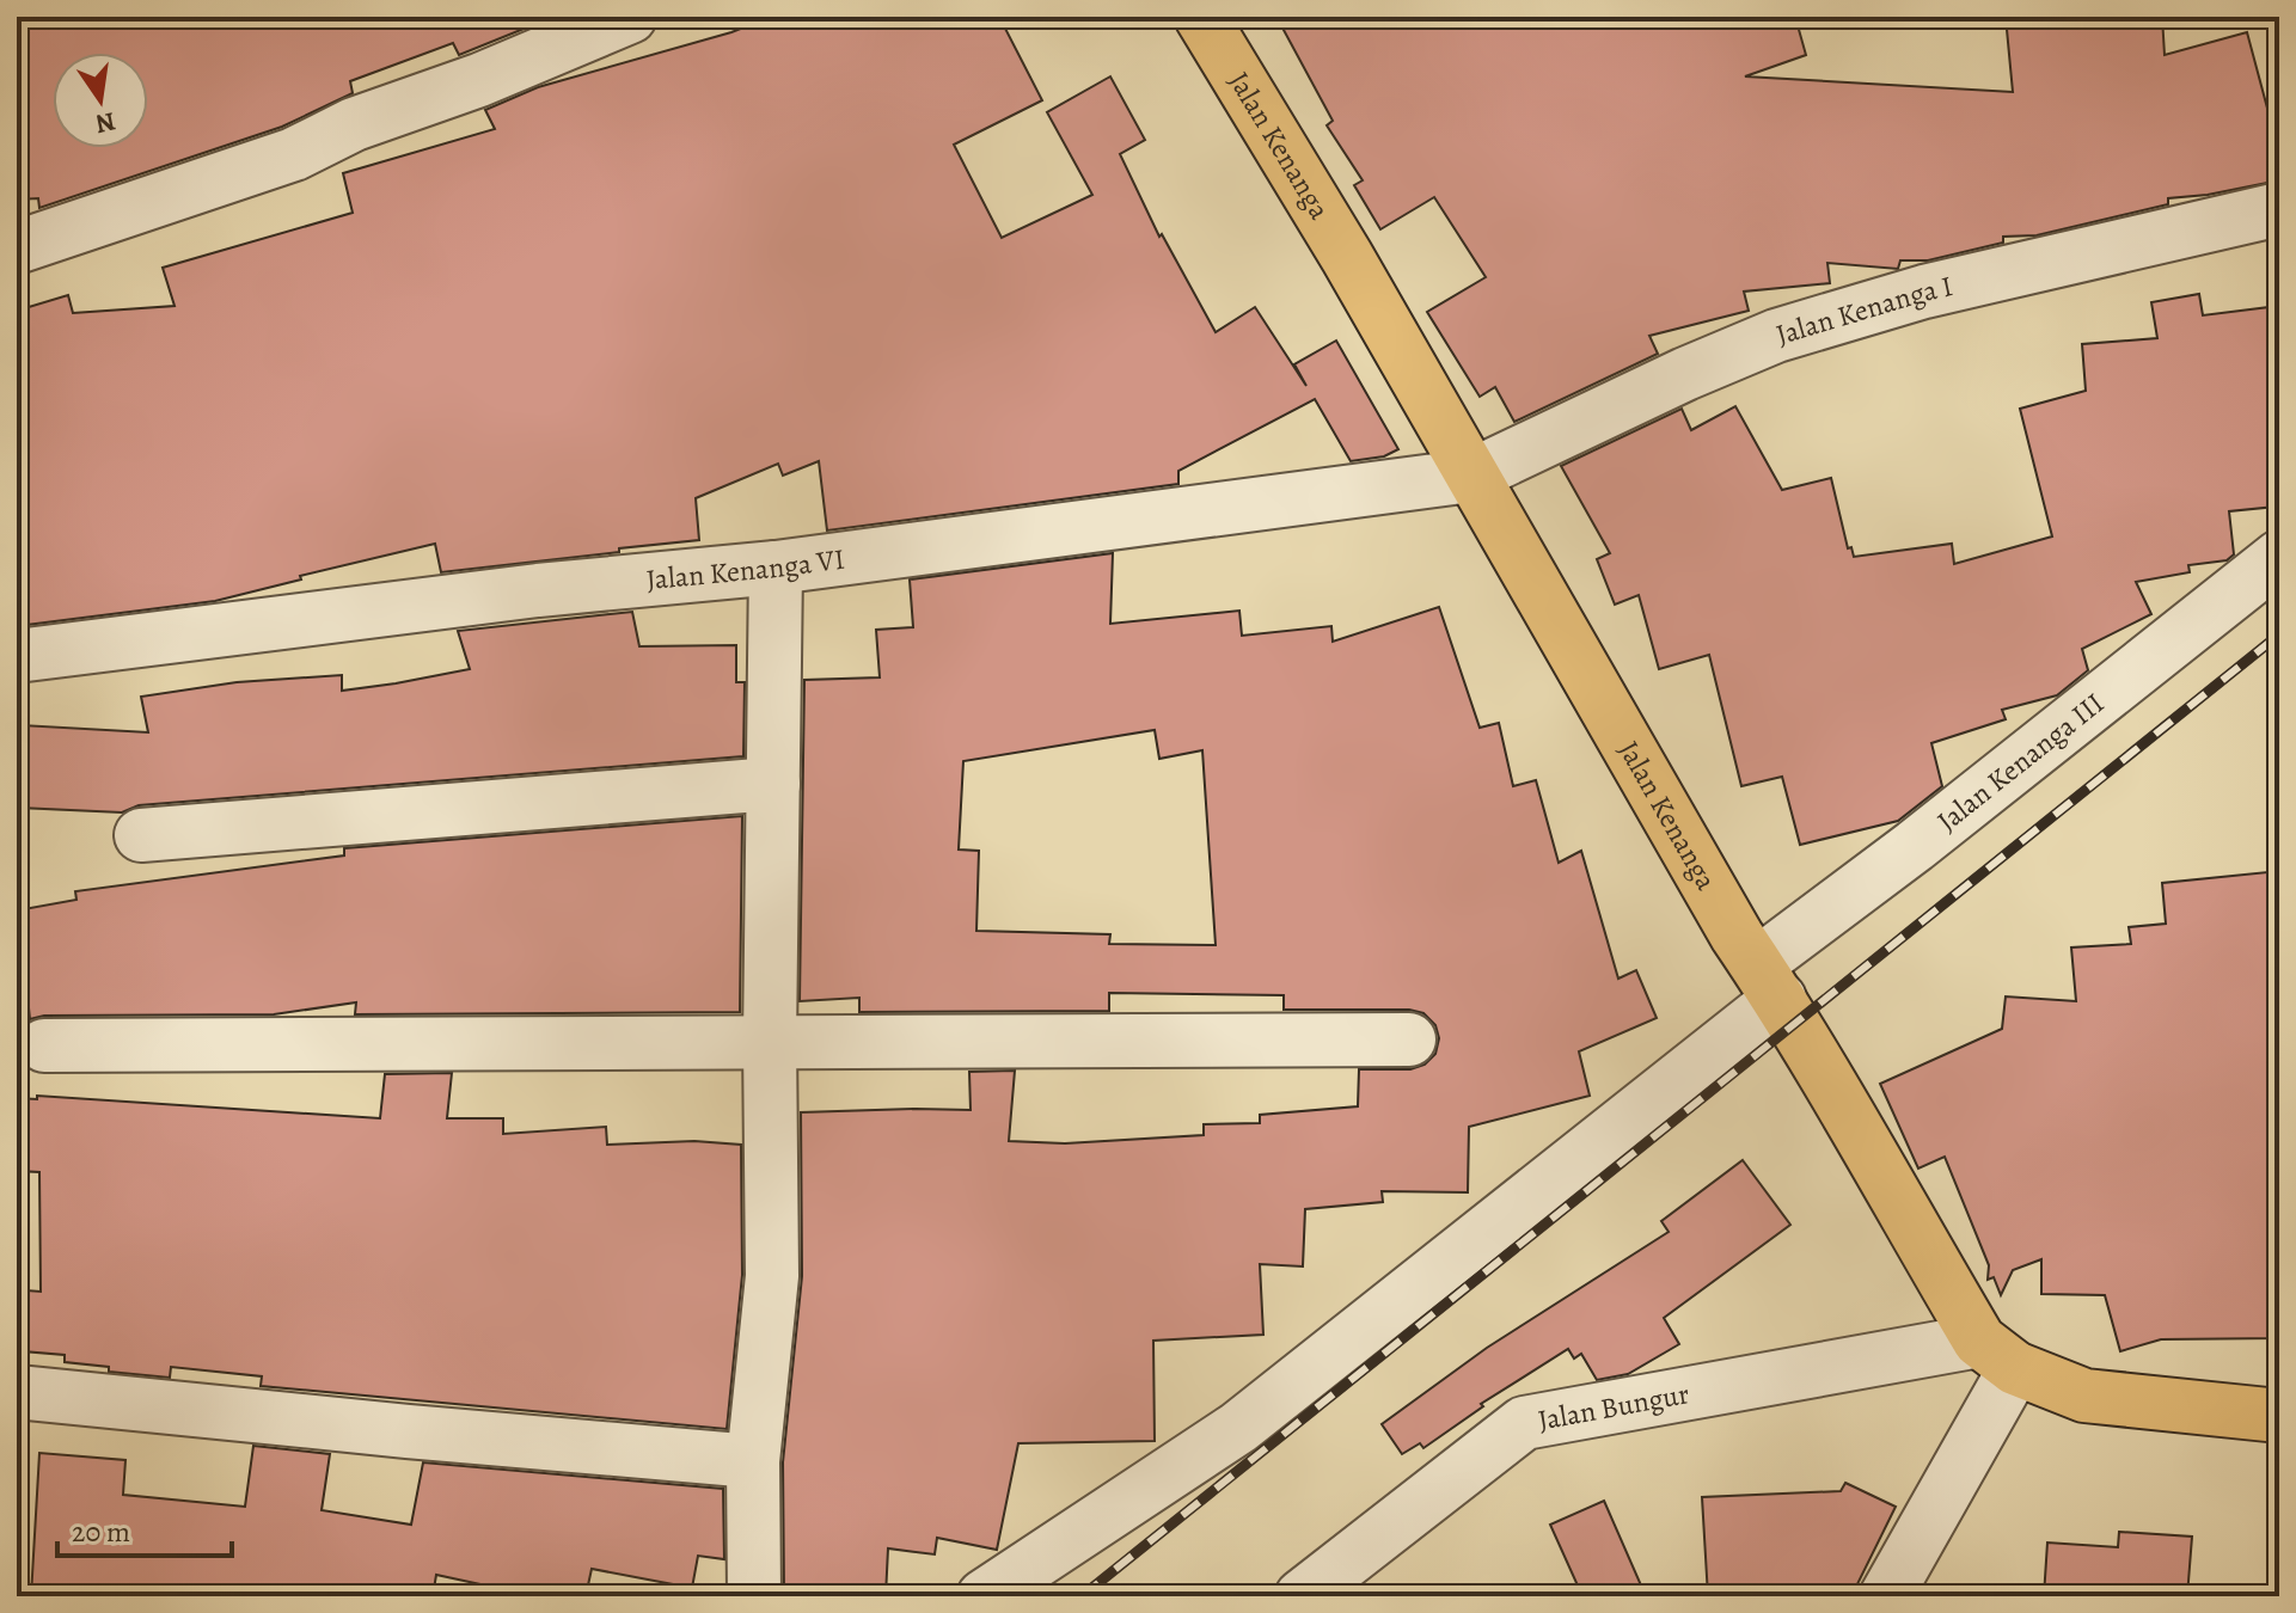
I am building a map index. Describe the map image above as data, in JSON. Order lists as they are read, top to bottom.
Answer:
{
  "streets": {
    "main road": ["Jalan Kenanga"],
    "street": [
      "Jalan Kenanga I",
      "Jalan Kenanga VI",
      "Jalan Kenanga III",
      "Jalan Bungur"
    ]
  },
  "crossings": [
    ["Jalan Kenanga", "Jalan Kenanga I"],
    ["Jalan Kenanga", "Jalan Kenanga VI"],
    ["Jalan Kenanga", "Jalan Kenanga III"],
    ["Jalan Kenanga", "Jalan Bungur"],
    ["Jalan Kenanga I", "Jalan Kenanga VI"]
  ],
  "scale_bar": "20 m",
  "north": "bottom"
}
